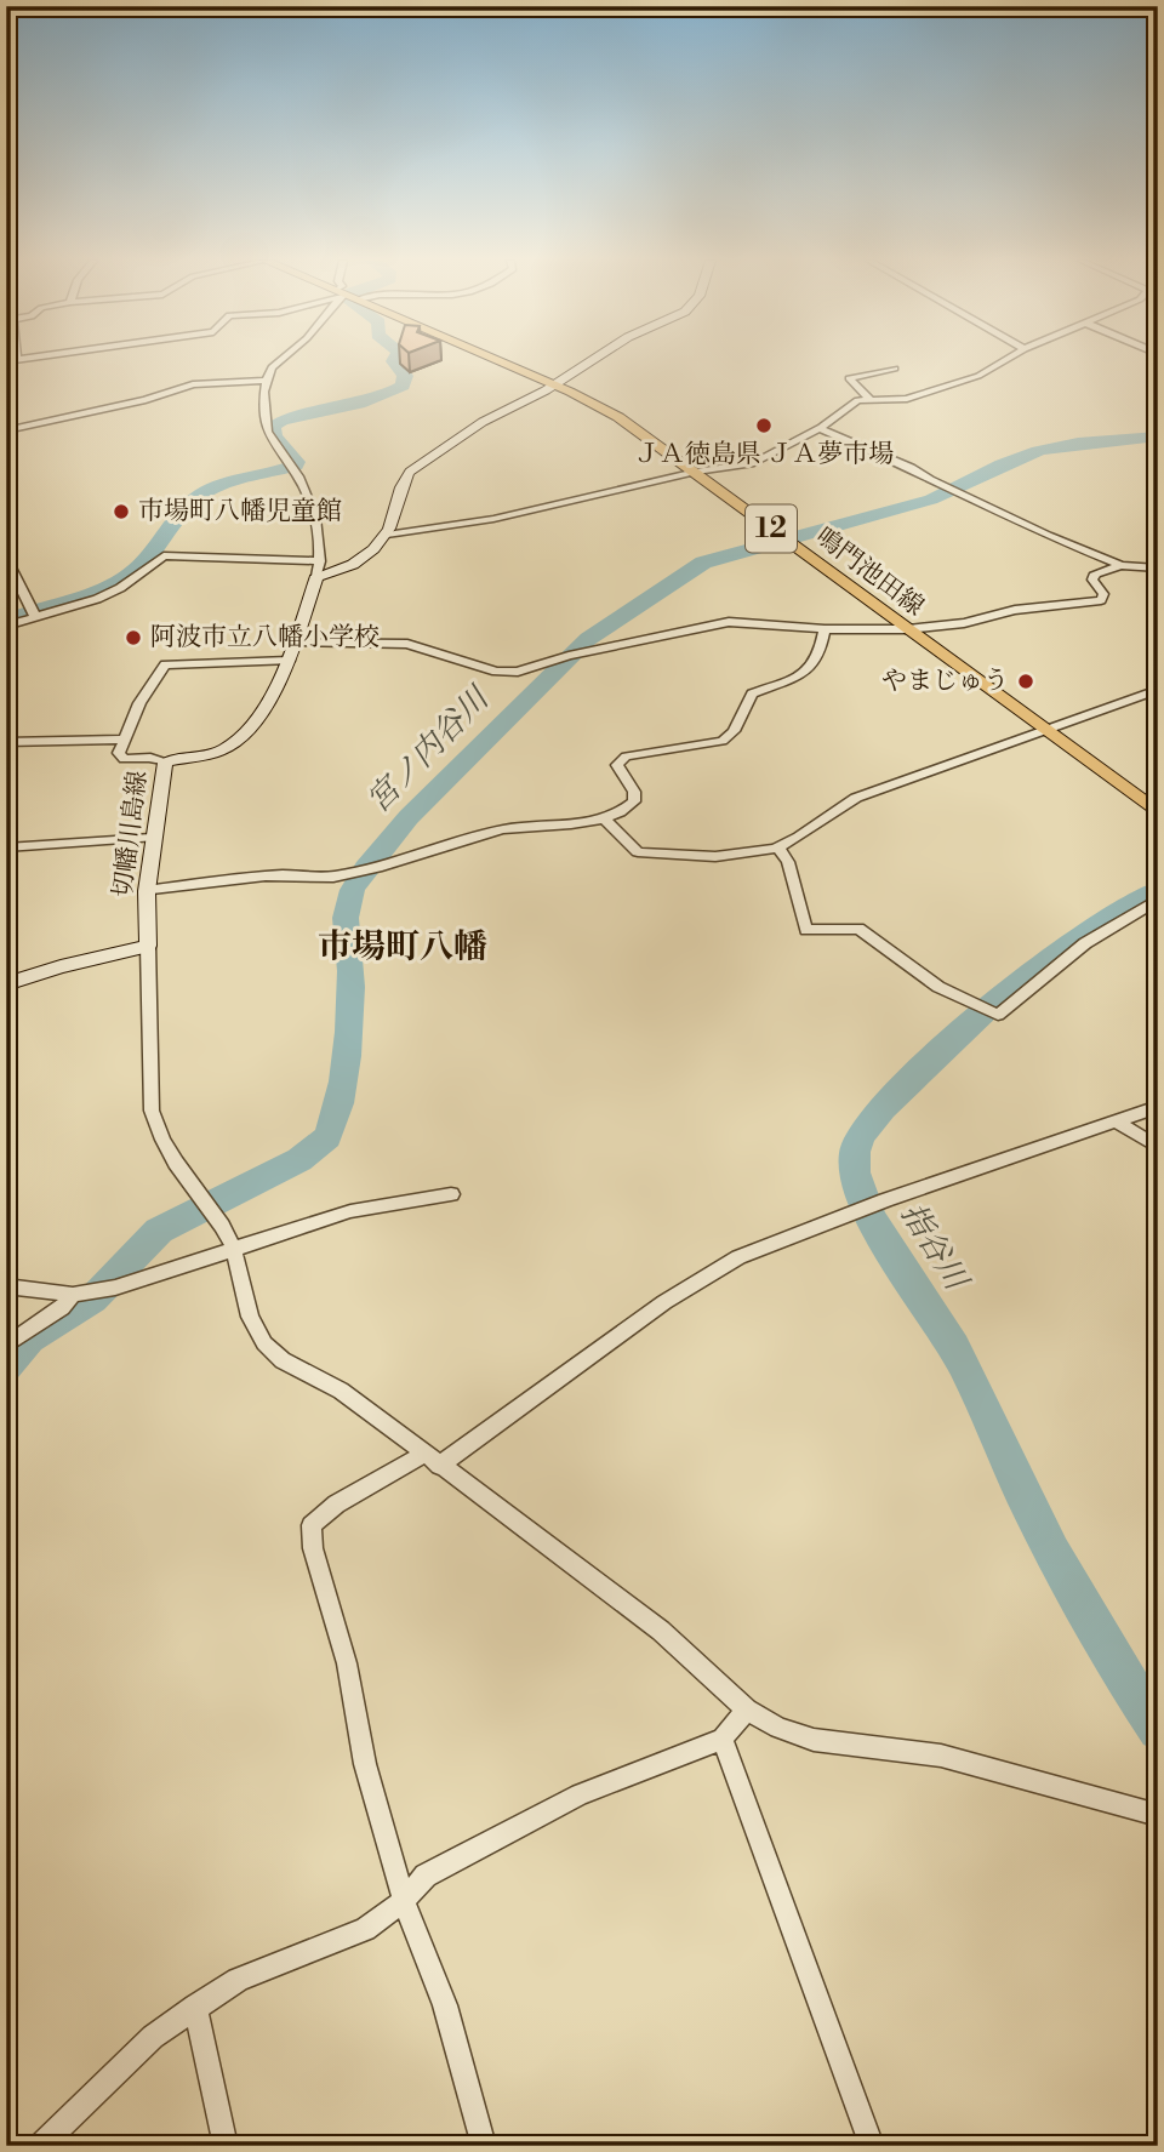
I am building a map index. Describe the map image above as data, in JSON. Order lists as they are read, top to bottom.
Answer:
{
  "streets": {
    "main road": ["12", "鳴門池田線", "切幡川島線"]
  },
  "districts": ["市場町八幡"],
  "water": ["宮ノ内谷川", "指谷川"],
  "places": [
    "ＪＡ徳島県 ＪＡ夢市場",
    "市場町八幡児童館",
    "阿波市立八幡小学校",
    "やまじゅう"
  ]
}
